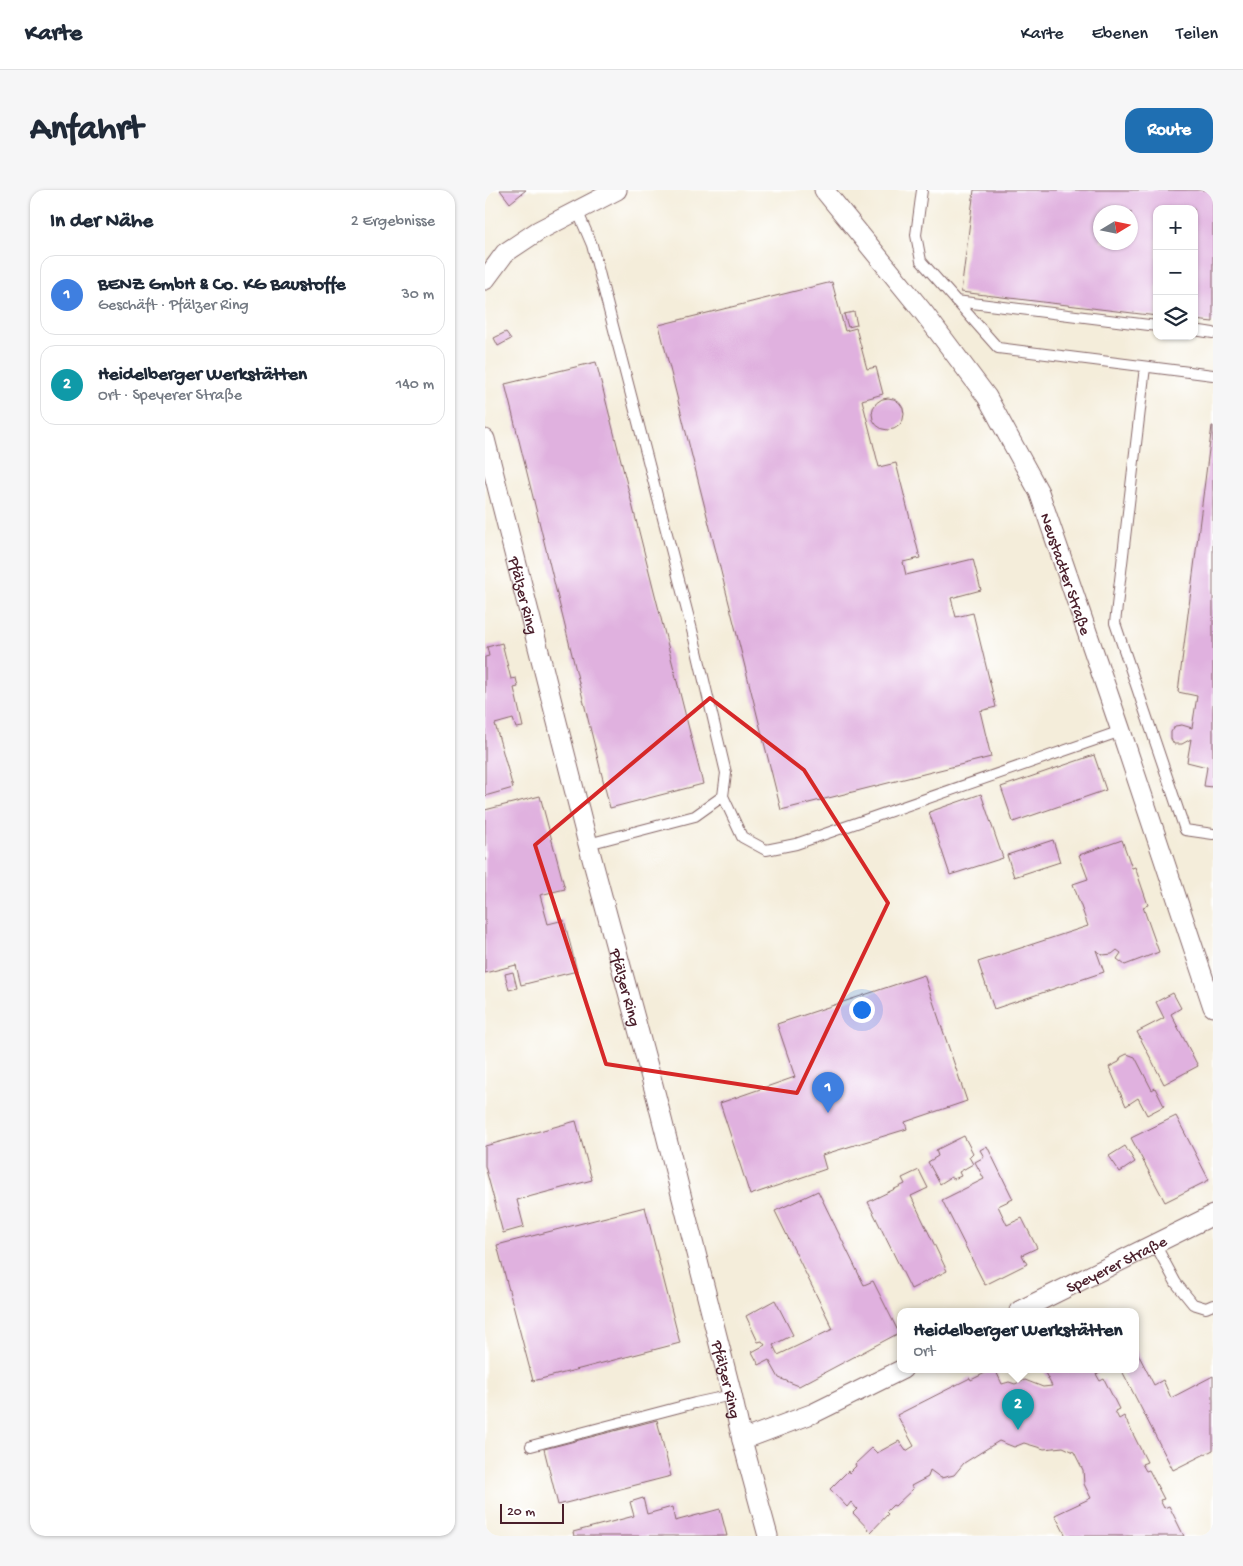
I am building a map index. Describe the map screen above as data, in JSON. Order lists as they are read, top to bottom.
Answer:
{
  "streets": {
    "street": ["Neustadter Straße", "Pfälzer Ring", "Speyerer Straße"]
  },
  "scale_bar": "20 m",
  "north": "right",
  "page": {
    "header": "Karte",
    "nav": ["Karte", "Ebenen", "Teilen"],
    "buttons": "Route",
    "title": "Anfahrt",
    "heading": ["In der Nähe", "2 Ergebnisse"],
    "map_buttons": ["+", "−"],
    "list": [
      {
        "mark": "1",
        "name": "BENZ GmbH & Co. KG Baustoffe",
        "note": "Geschäft · Pfälzer Ring",
        "value": "30 m"
      },
      {
        "mark": "2",
        "name": "Heidelberger Werkstätten",
        "note": "Ort · Speyerer Straße",
        "value": "140 m"
      }
    ],
    "pins": ["1", "2"],
    "popup": ["Heidelberger Werkstätten", "Ort"],
    "scale": "20 m"
  }
}
